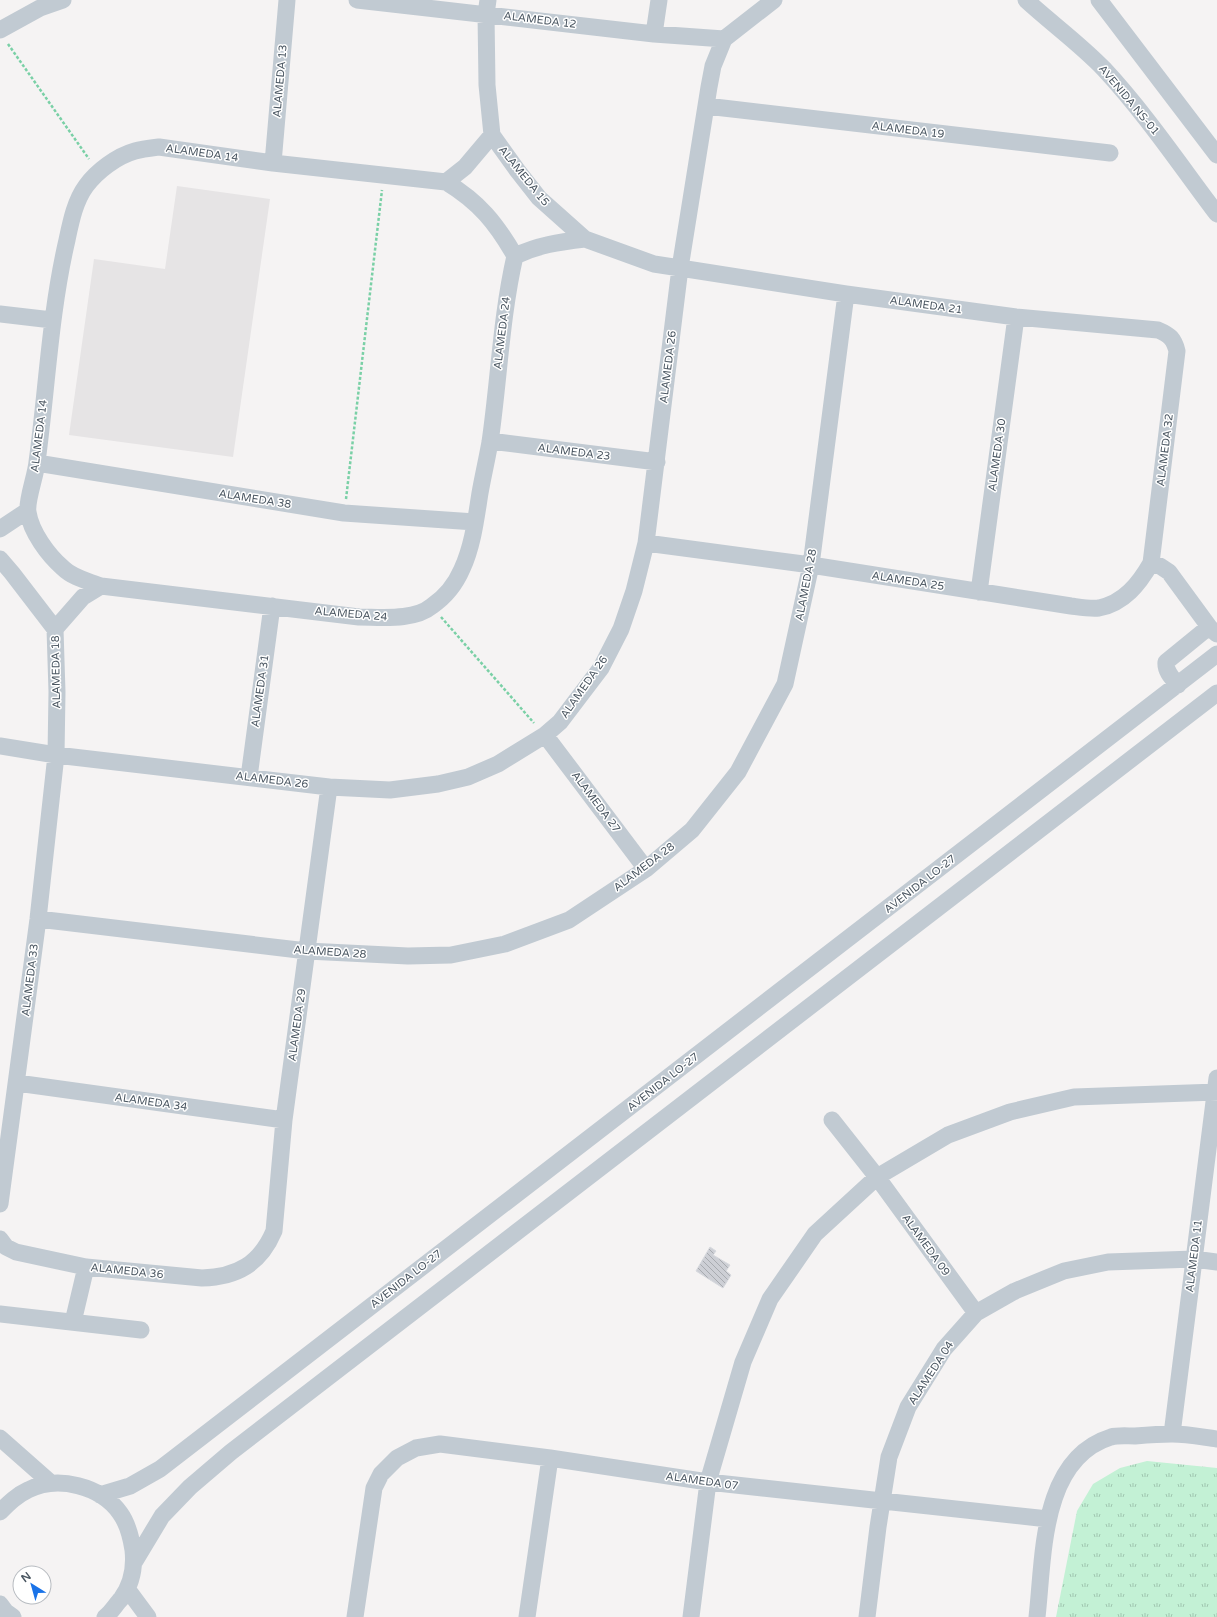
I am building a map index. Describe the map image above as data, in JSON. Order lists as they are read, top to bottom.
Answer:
{
  "streets": {
    "street": [
      "ALAMEDA 12",
      "ALAMEDA 13",
      "AVENIDA NS-01",
      "ALAMEDA 19",
      "ALAMEDA 14",
      "ALAMEDA 15",
      "ALAMEDA 21",
      "ALAMEDA 24",
      "ALAMEDA 26",
      "ALAMEDA 32",
      "ALAMEDA 23",
      "ALAMEDA 30",
      "ALAMEDA 38",
      "ALAMEDA 25",
      "ALAMEDA 28",
      "ALAMEDA 18",
      "ALAMEDA 31",
      "ALAMEDA 27",
      "AVENIDA LO-27",
      "ALAMEDA 33",
      "ALAMEDA 29",
      "ALAMEDA 34",
      "ALAMEDA 09",
      "ALAMEDA 11",
      "ALAMEDA 36",
      "ALAMEDA 04",
      "ALAMEDA 07"
    ]
  },
  "crossings": [
    ["ALAMEDA 12", "ALAMEDA 15"],
    ["ALAMEDA 12", "ALAMEDA 26"],
    ["ALAMEDA 13", "ALAMEDA 14"],
    ["ALAMEDA 19", "ALAMEDA 26"],
    ["ALAMEDA 14", "ALAMEDA 24"],
    ["ALAMEDA 14", "ALAMEDA 38"],
    ["ALAMEDA 15", "ALAMEDA 21"],
    ["ALAMEDA 15", "ALAMEDA 26"],
    ["ALAMEDA 21", "ALAMEDA 26"],
    ["ALAMEDA 21", "ALAMEDA 32"],
    ["ALAMEDA 21", "ALAMEDA 30"],
    ["ALAMEDA 21", "ALAMEDA 28"],
    ["ALAMEDA 24", "ALAMEDA 23"],
    ["ALAMEDA 24", "ALAMEDA 38"],
    ["ALAMEDA 24", "ALAMEDA 31"],
    ["ALAMEDA 26", "ALAMEDA 23"],
    ["ALAMEDA 26", "ALAMEDA 25"],
    ["ALAMEDA 26", "ALAMEDA 18"],
    ["ALAMEDA 26", "ALAMEDA 31"],
    ["ALAMEDA 26", "ALAMEDA 27"],
    ["ALAMEDA 26", "ALAMEDA 33"],
    ["ALAMEDA 26", "ALAMEDA 29"],
    ["ALAMEDA 32", "ALAMEDA 25"],
    ["ALAMEDA 30", "ALAMEDA 25"],
    ["ALAMEDA 25", "ALAMEDA 28"],
    ["ALAMEDA 28", "ALAMEDA 27"],
    ["ALAMEDA 28", "ALAMEDA 33"],
    ["ALAMEDA 28", "ALAMEDA 29"],
    ["ALAMEDA 18", "ALAMEDA 33"],
    ["ALAMEDA 33", "ALAMEDA 34"],
    ["ALAMEDA 29", "ALAMEDA 34"],
    ["ALAMEDA 29", "ALAMEDA 36"],
    ["ALAMEDA 09", "ALAMEDA 04"],
    ["ALAMEDA 11", "ALAMEDA 04"],
    ["ALAMEDA 04", "ALAMEDA 07"]
  ],
  "north": "top left"
}
